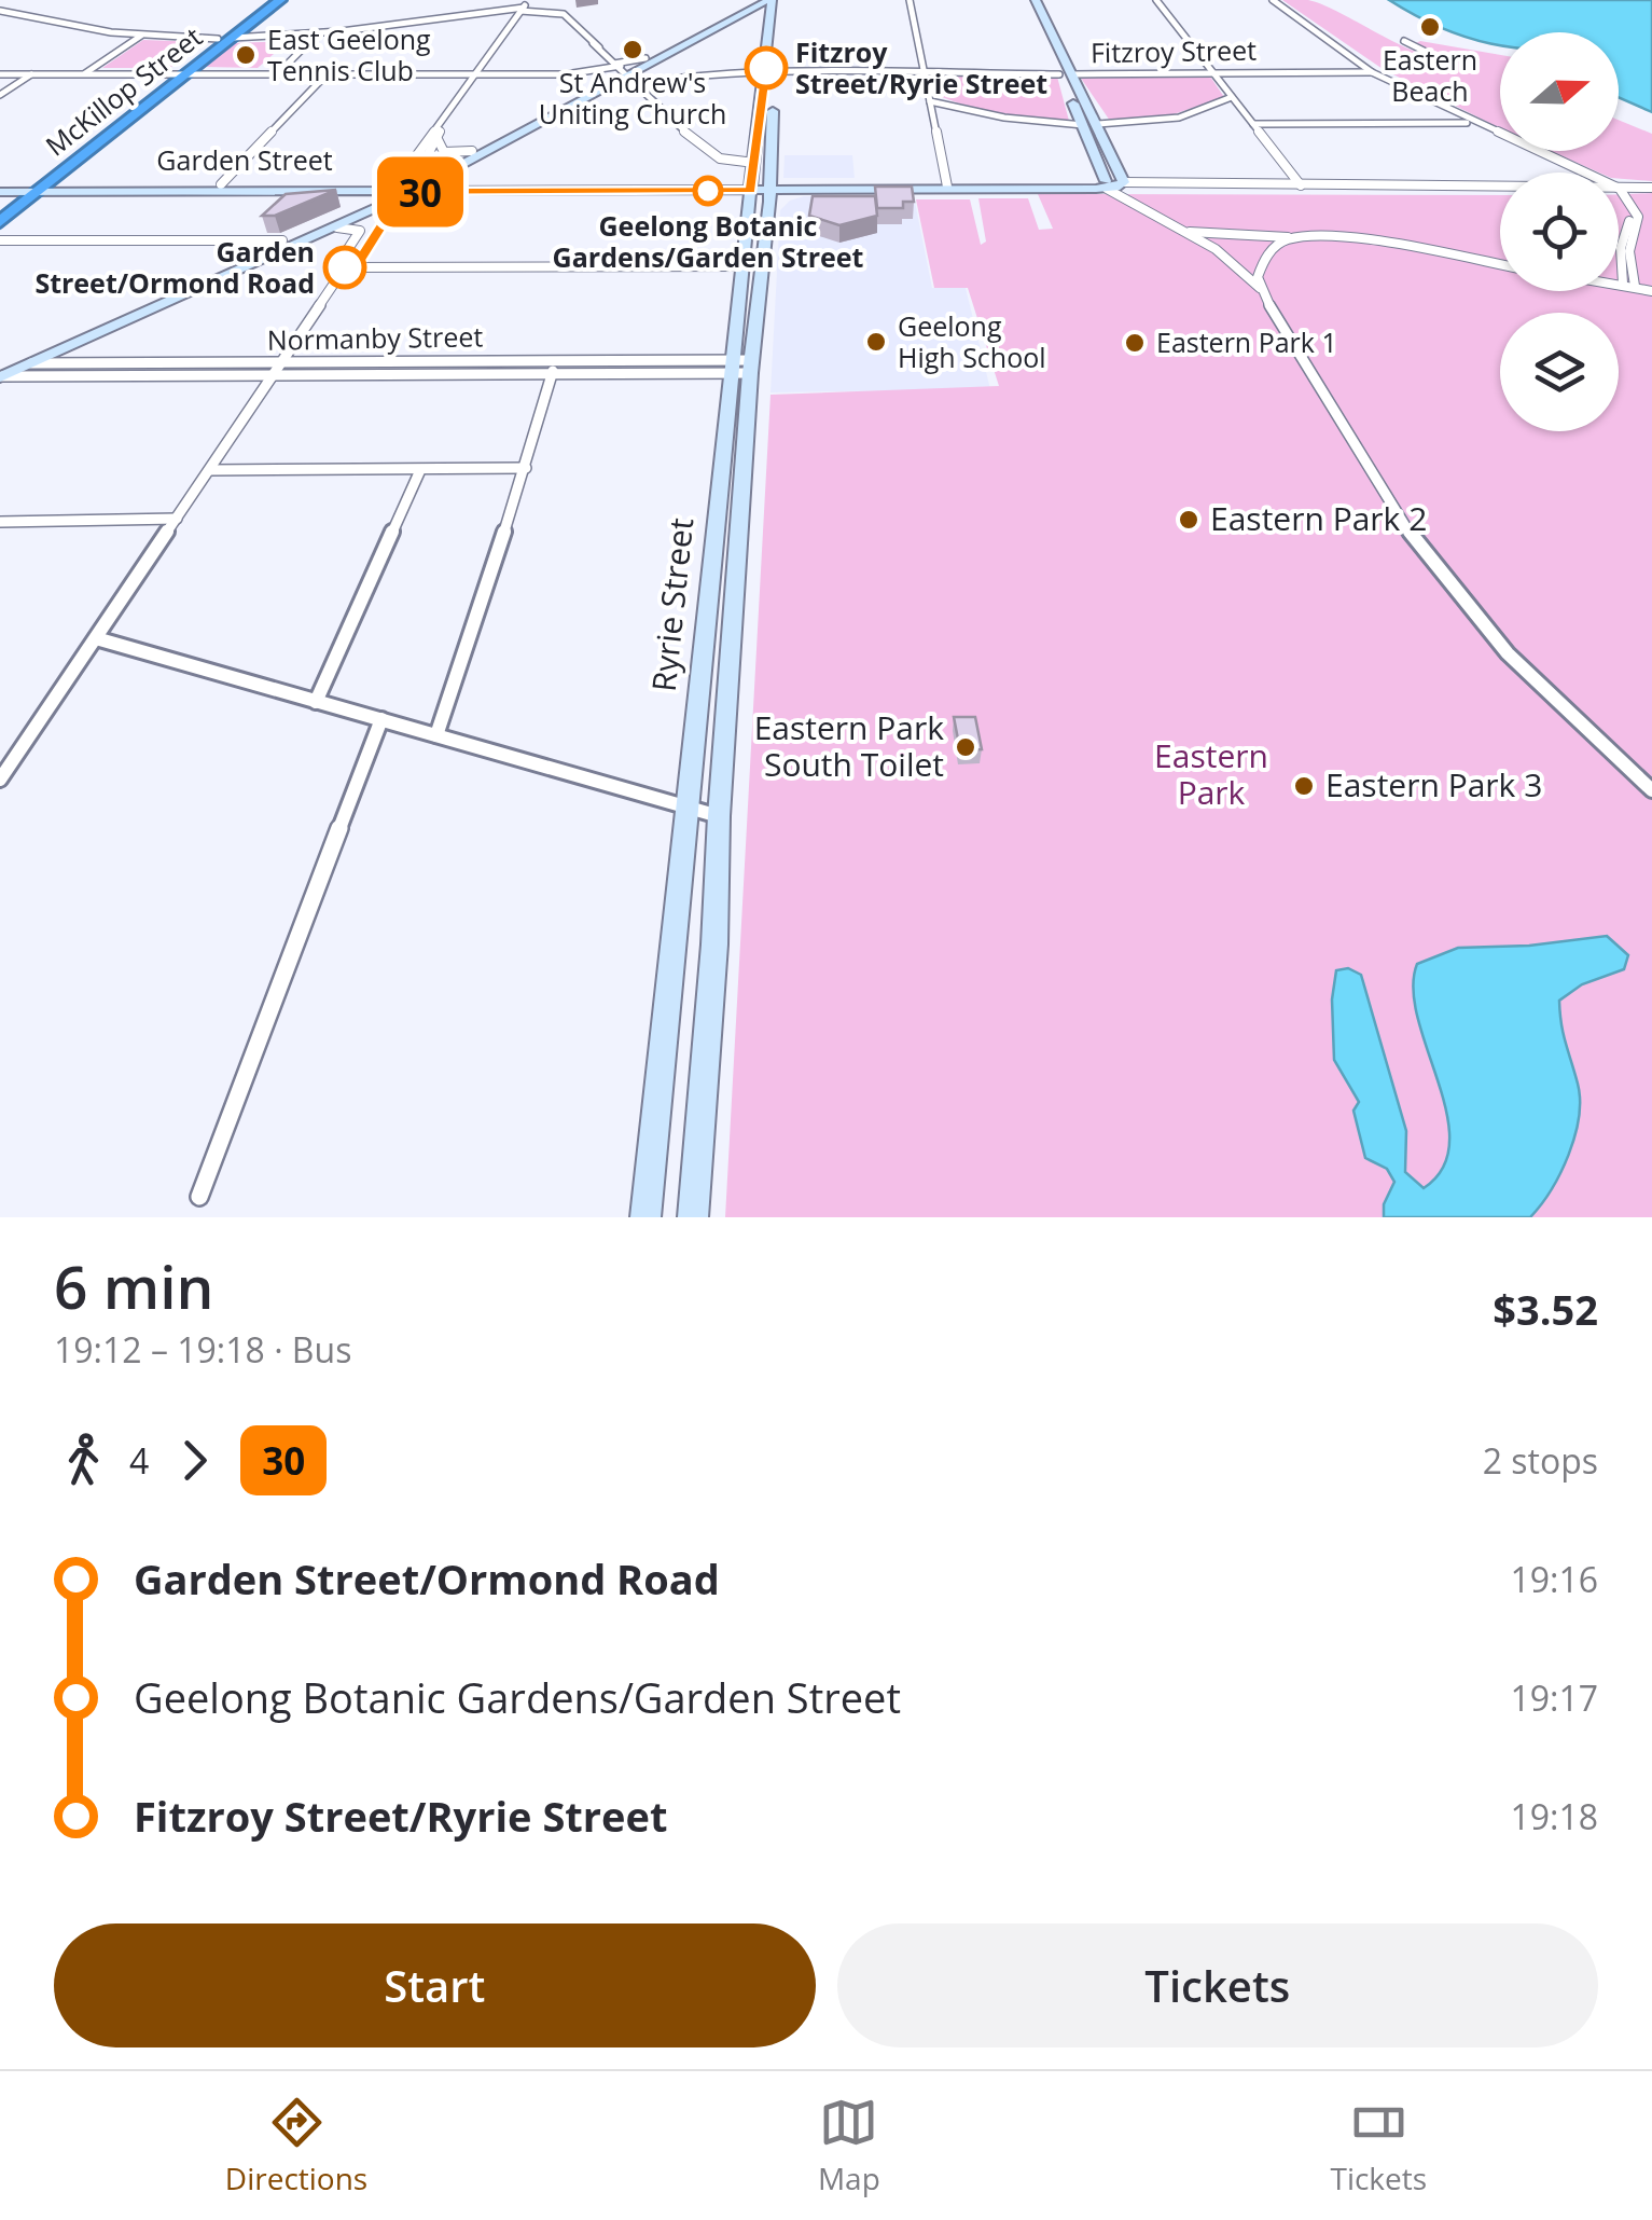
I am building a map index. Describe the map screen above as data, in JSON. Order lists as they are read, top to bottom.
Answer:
{
  "streets": {
    "highway": ["McKillop Street"],
    "street": [
      "Fitzroy Street",
      "Garden Street",
      "Normanby Street",
      "Ryrie Street"
    ]
  },
  "crossings": [
    ["Fitzroy Street", "McKillop Street"],
    ["Fitzroy Street", "Ryrie Street"],
    ["McKillop Street", "Garden Street"],
    ["Garden Street", "Ryrie Street"],
    ["Normanby Street", "Ryrie Street"]
  ],
  "parks": ["Eastern Park"],
  "places": [
    "Eastern Beach",
    "St Andrew's Uniting Church",
    "East Geelong Tennis Club",
    "Fitzroy Street/Ryrie Street",
    "Geelong Botanic Gardens/Garden Street",
    "Garden Street/Ormond Road",
    "Geelong High School",
    "Eastern Park 1",
    "Eastern Park 2",
    "Eastern Park South Toilet",
    "Eastern Park 3"
  ],
  "lines": ["bus line 30"],
  "north": "right",
  "page": {
    "on_map": "30",
    "heading": ["6 min", "19:12 – 19:18 · Bus", "$3.52"],
    "legs": ["4", "30", "2 stops"],
    "list": [
      {
        "name": "Garden Street/Ormond Road",
        "value": "19:16"
      },
      {
        "name": "Geelong Botanic Gardens/Garden Street",
        "value": "19:17"
      },
      {
        "name": "Fitzroy Street/Ryrie Street",
        "value": "19:18"
      }
    ],
    "buttons": ["Start", "Tickets"],
    "tabs": ["Directions", "Map", "Tickets"]
  }
}
